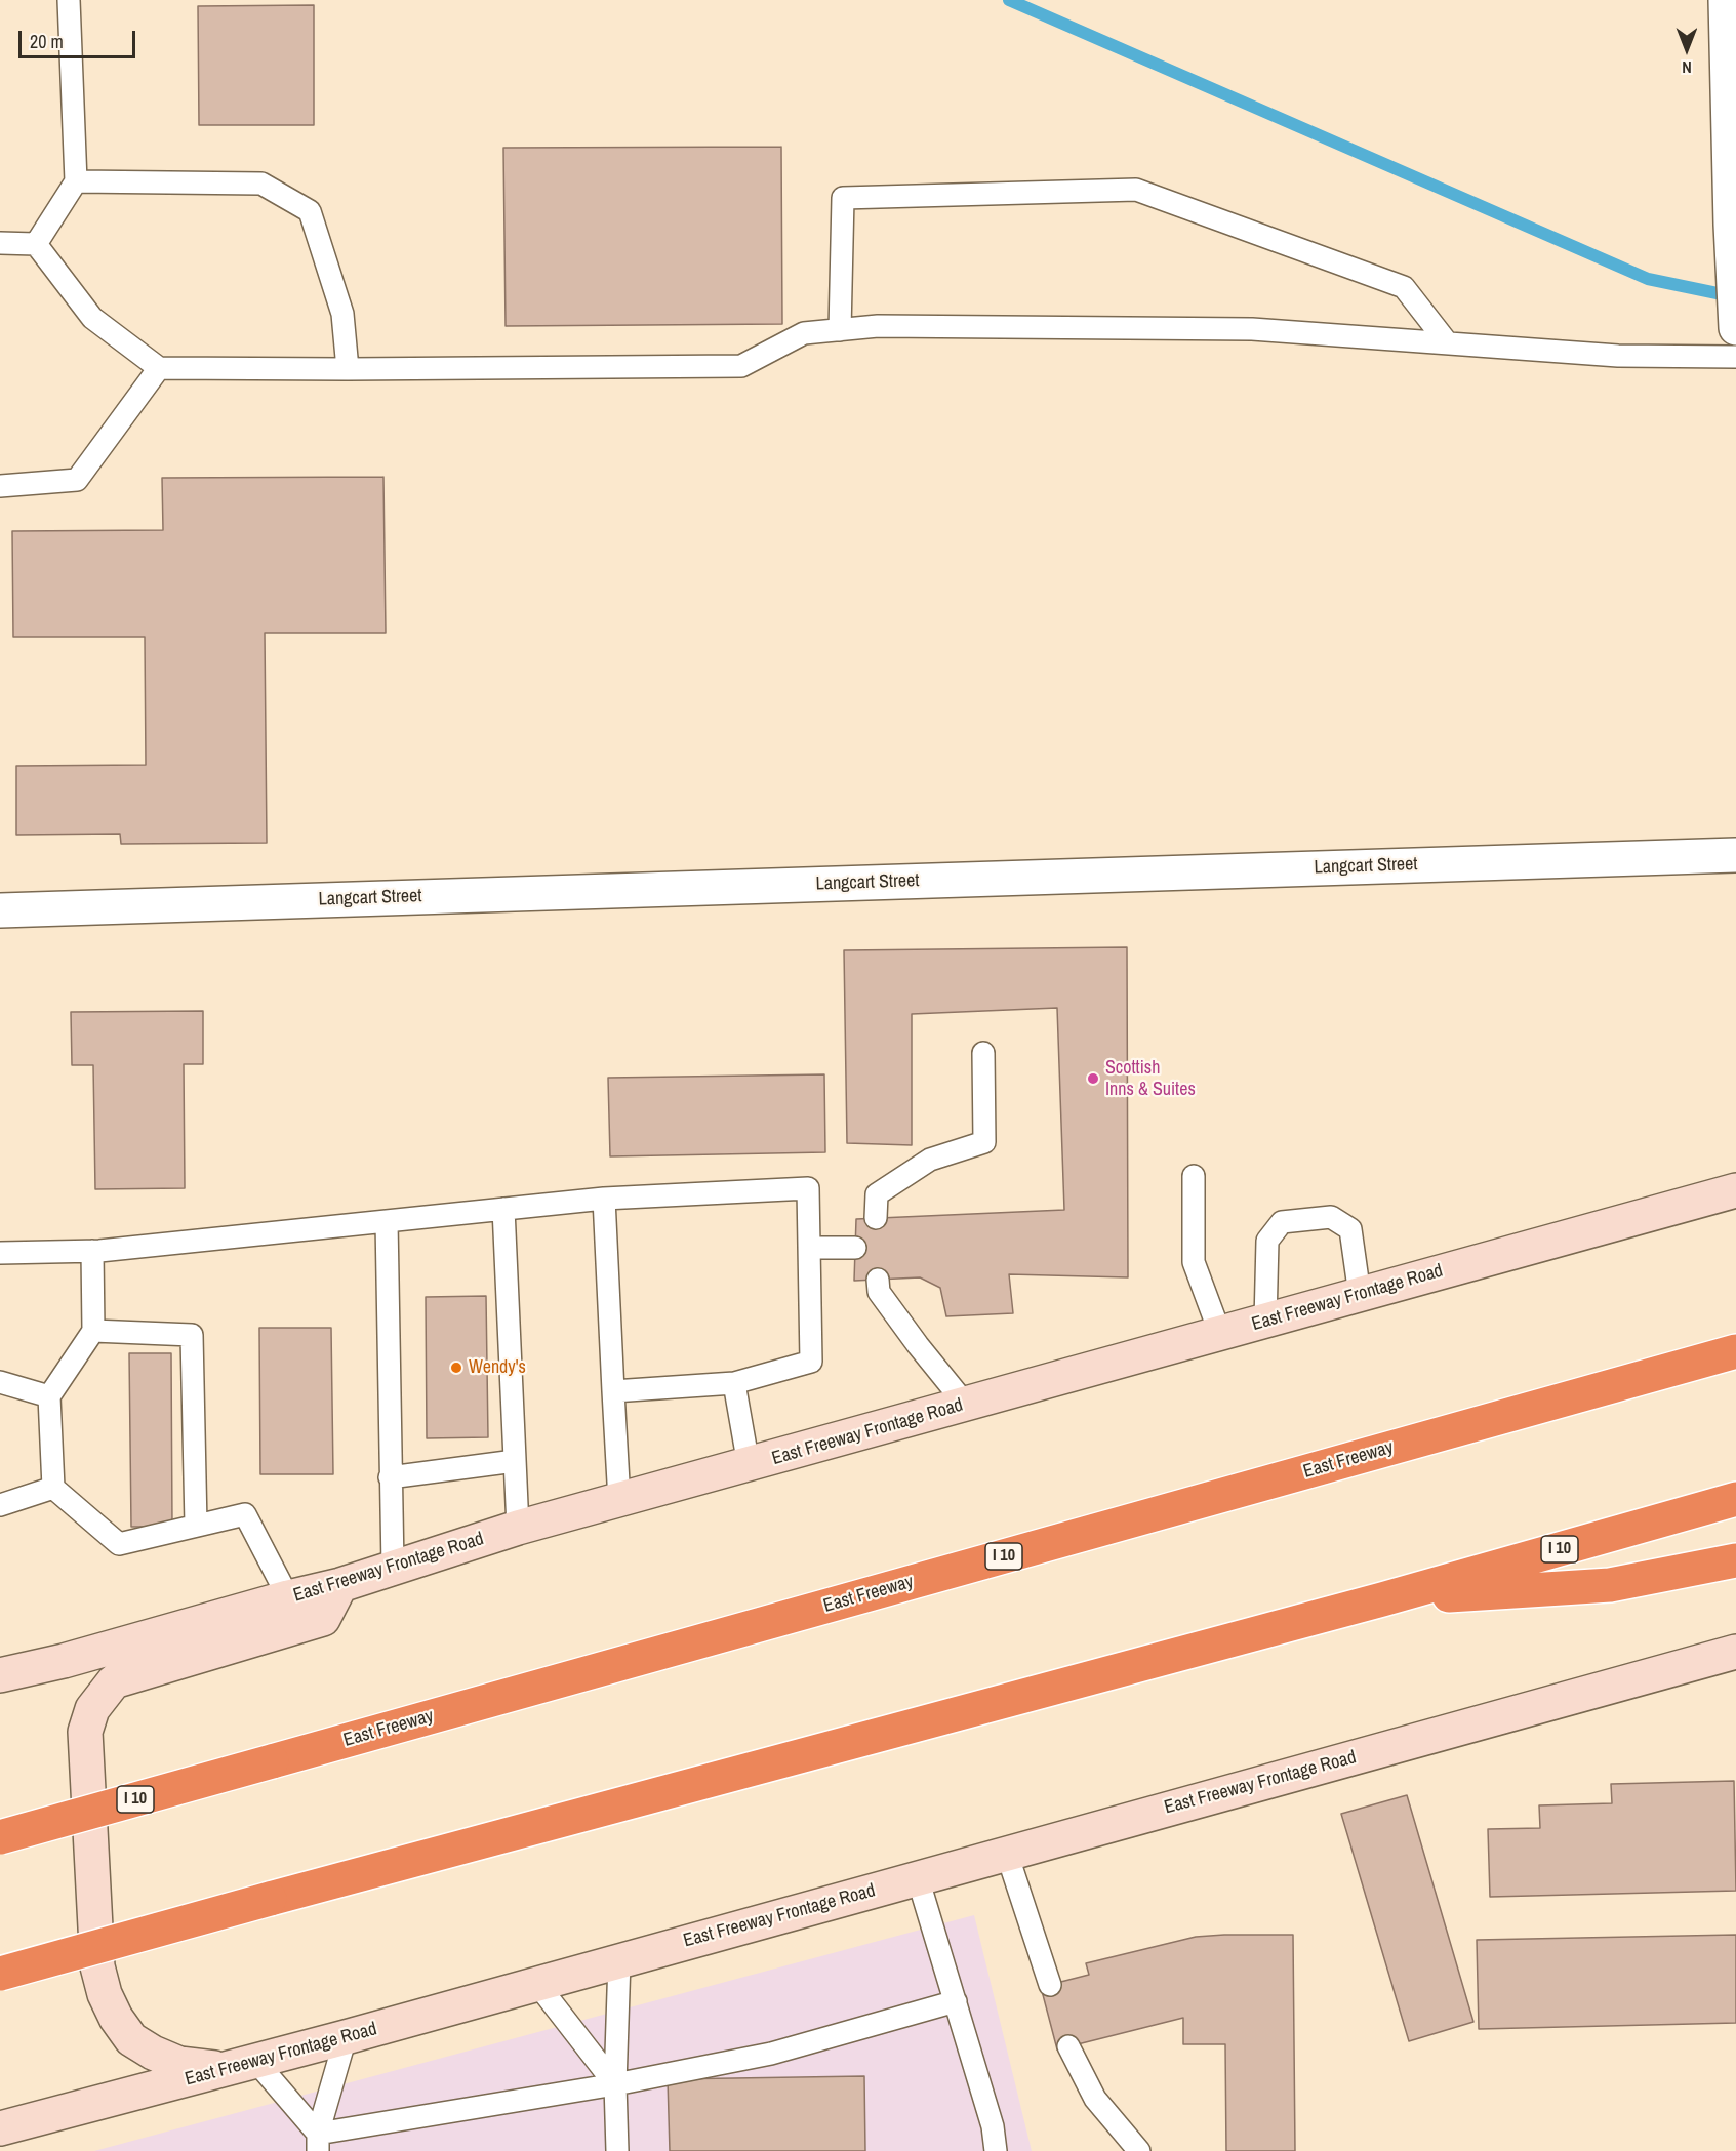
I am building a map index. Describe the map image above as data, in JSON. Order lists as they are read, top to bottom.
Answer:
{
  "streets": {
    "highway": ["East Freeway", "I 10"],
    "main road": ["East Freeway Frontage Road"],
    "street": ["Langcart Street"]
  },
  "places": ["Scottish Inns & Suites", "Wendy's"],
  "scale_bar": "20 m",
  "north": "bottom"
}
